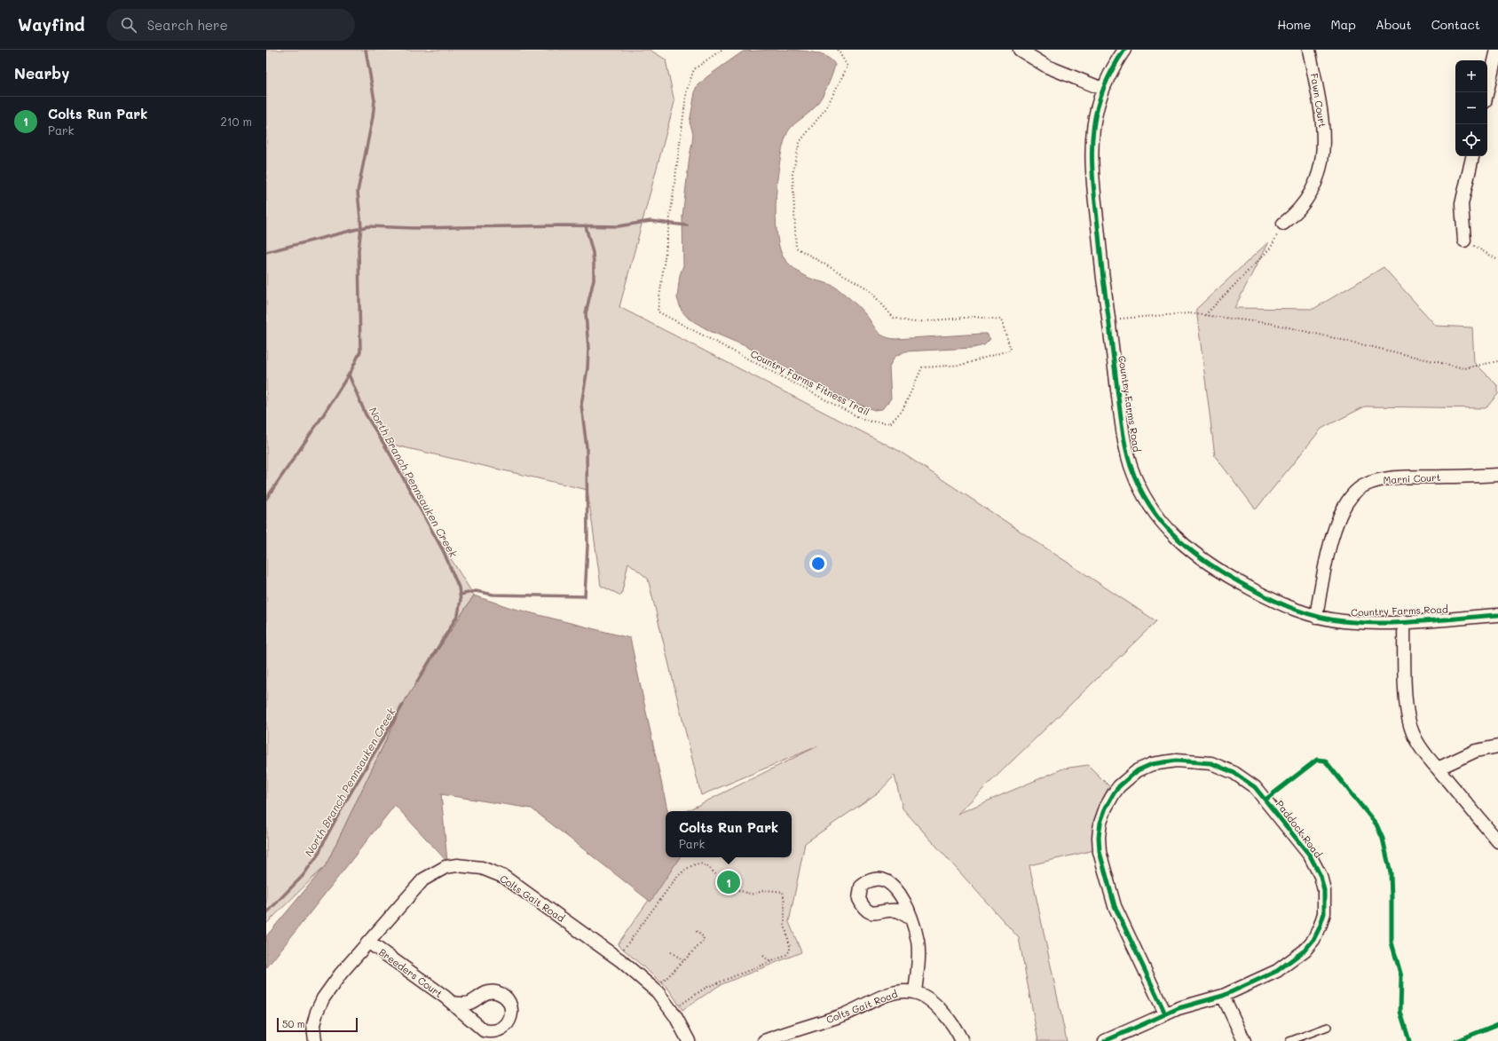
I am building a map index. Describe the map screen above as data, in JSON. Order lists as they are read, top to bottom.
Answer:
{
  "streets": {
    "street": [
      "Fawn Court",
      "Country Farms Road",
      "Marni Court",
      "Paddock Road",
      "Colts Gait Road",
      "Breeders Court"
    ],
    "path": ["Country Farms Fitness Trail"]
  },
  "crossings": [
    ["Country Farms Road", "Marni Court"],
    ["Colts Gait Road", "Breeders Court"]
  ],
  "water": ["North Branch Pennsauken Creek"],
  "scale_bar": "50 m",
  "page": {
    "header": "Wayfind",
    "search": "Search here",
    "nav": [
      "Home",
      "Map",
      "About",
      "Contact"
    ],
    "heading": "Nearby",
    "map_buttons": ["+", "−"],
    "list": [
      {
        "mark": "1",
        "name": "Colts Run Park",
        "note": "Park",
        "value": "210 m"
      }
    ],
    "popup": ["Colts Run Park", "Park"],
    "pins": "1",
    "scale": "50 m"
  }
}
